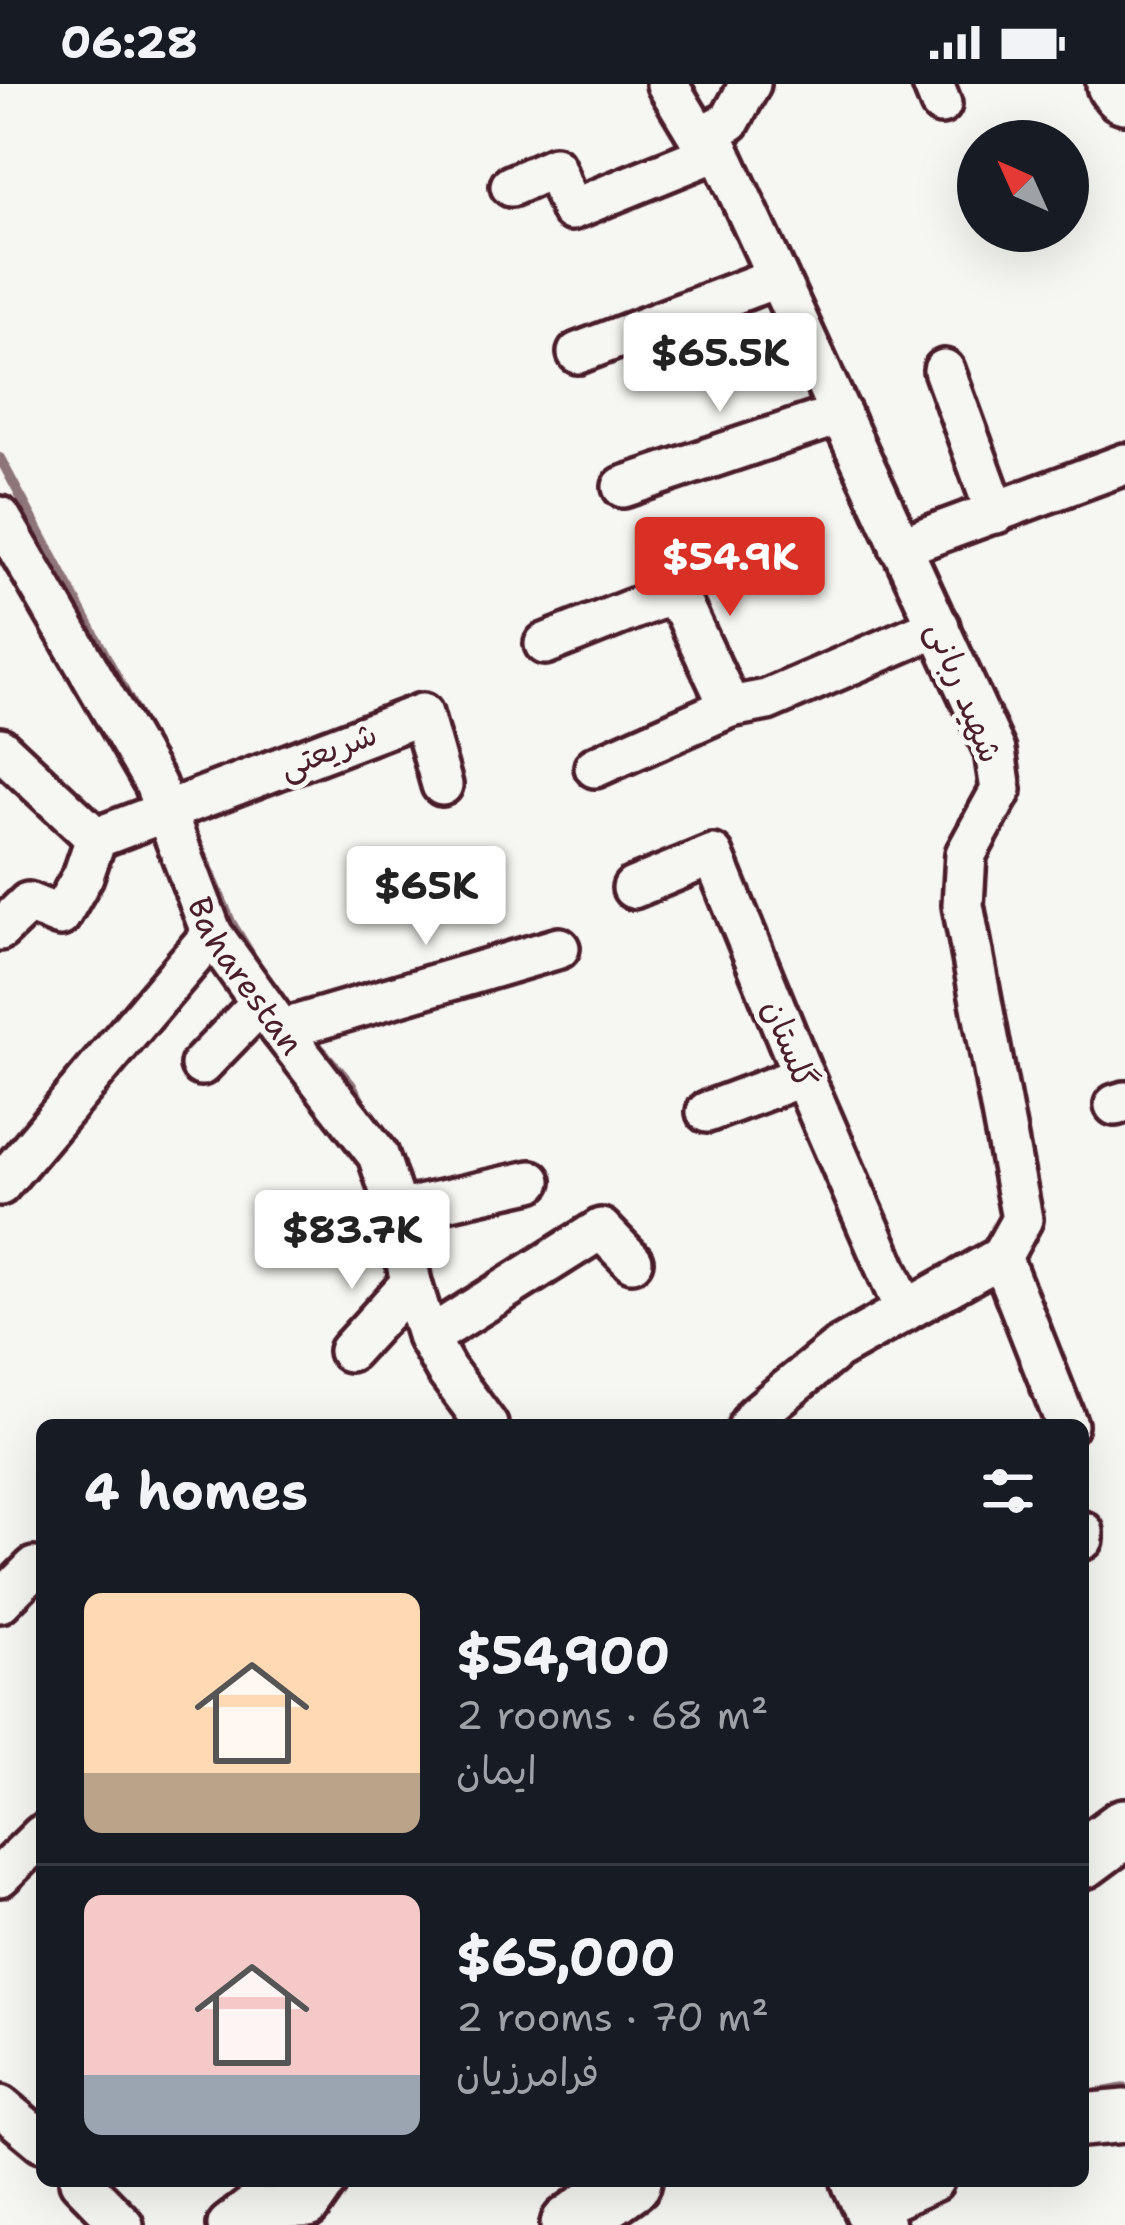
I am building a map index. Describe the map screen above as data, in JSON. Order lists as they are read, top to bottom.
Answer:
{
  "streets": {
    "street": [
      "شهید ربانی",
      "شریعتی",
      "Baharestan",
      "گلستان"
    ]
  },
  "crossings": [
    ["شریعتی", "Baharestan"]
  ],
  "north": "top left",
  "page": {
    "status": "06:28",
    "price": [
      "$65.5K",
      "$54.9K",
      "$65K",
      "$83.7K"
    ],
    "heading": "4 homes",
    "list": [
      {
        "name": "$54,900",
        "note": "2 rooms · 68 m² · ایمان"
      },
      {
        "name": "$65,000",
        "note": "2 rooms · 70 m² · فرامرزیان"
      }
    ]
  }
}
